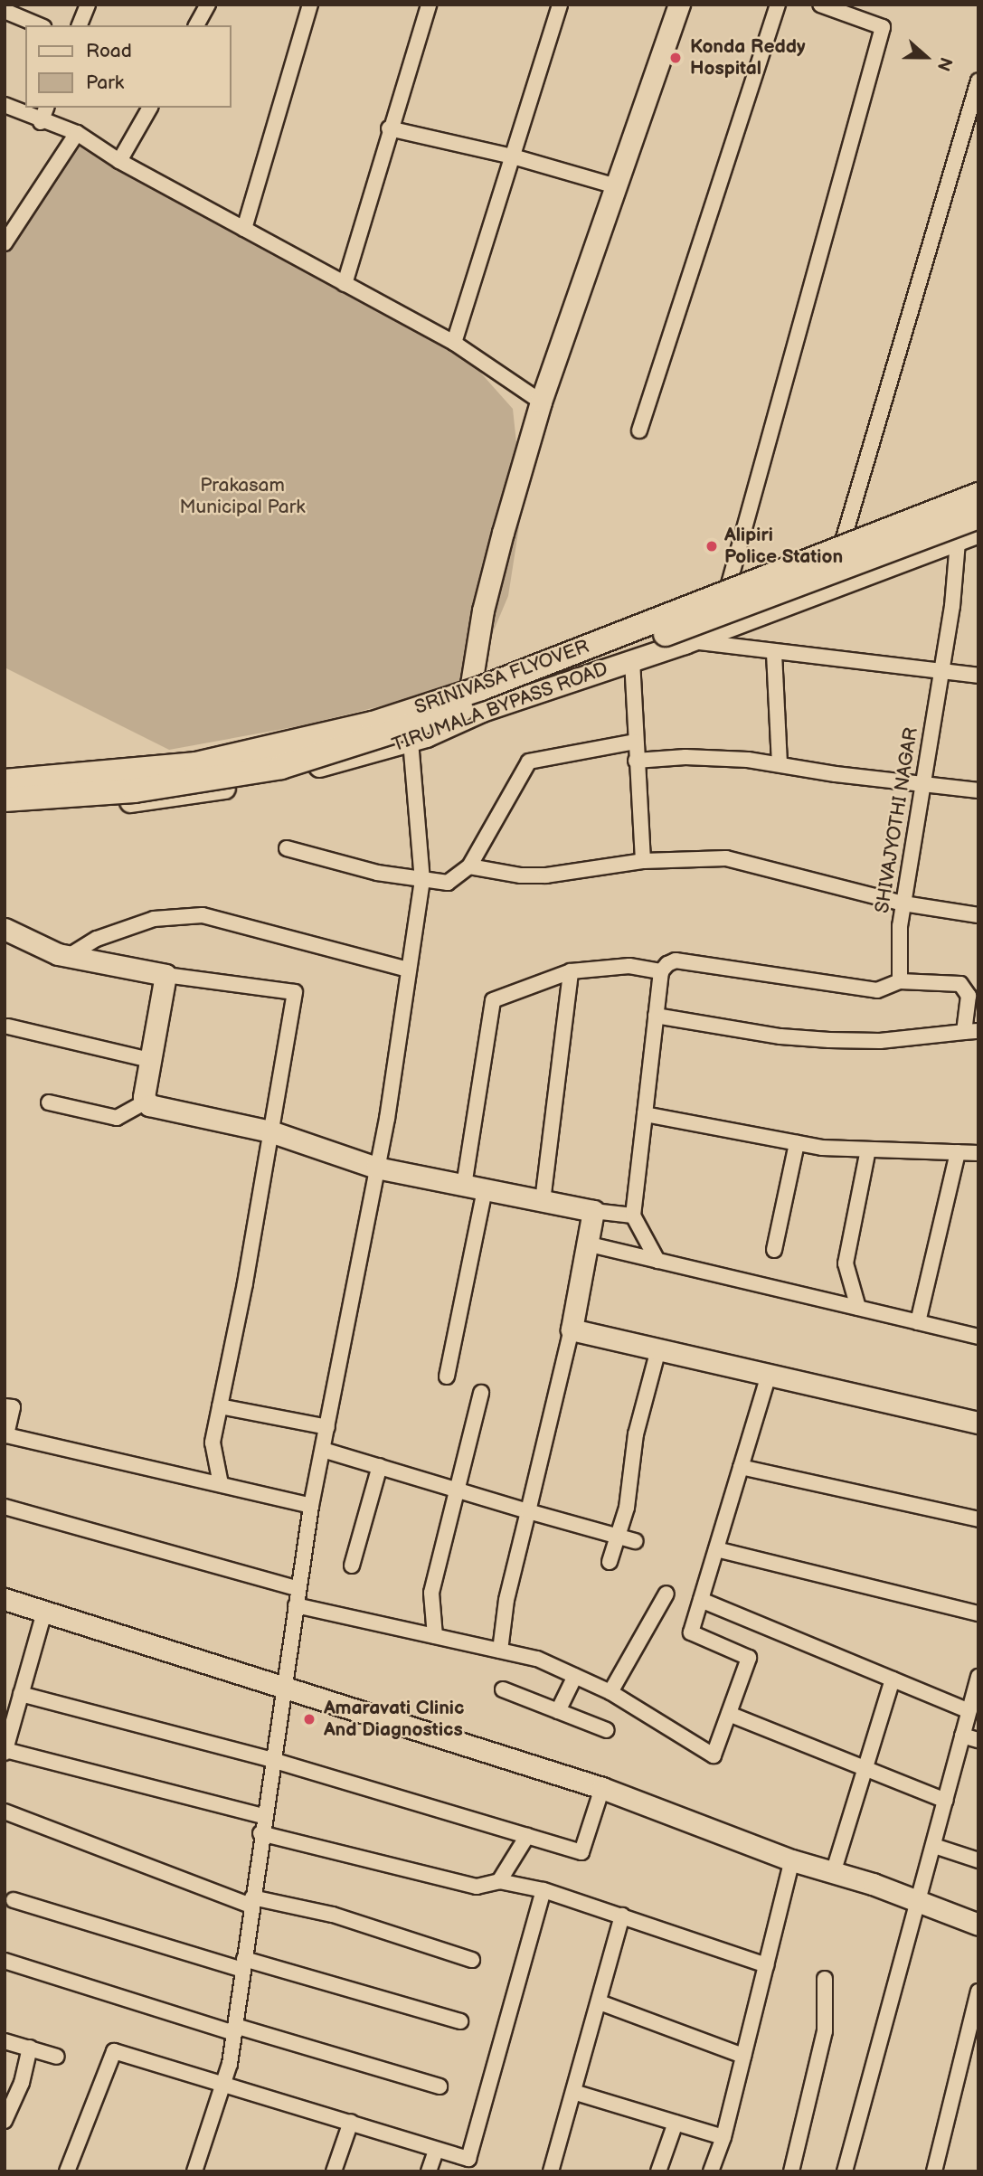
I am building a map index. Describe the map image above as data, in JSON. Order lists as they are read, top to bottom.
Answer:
{
  "streets": {
    "main road": ["SRINIVASA FLYOVER"],
    "street": ["TIRUMALA BYPASS ROAD", "SHIVAJYOTHI NAGAR"]
  },
  "crossings": [
    ["TIRUMALA BYPASS ROAD", "SHIVAJYOTHI NAGAR"]
  ],
  "parks": ["Prakasam Municipal Park"],
  "places": ["Konda Reddy Hospital", "Alipiri Police Station", "Amaravati Clinic And Diagnostics"],
  "legend": ["Road", "Park"],
  "north": "right"
}
